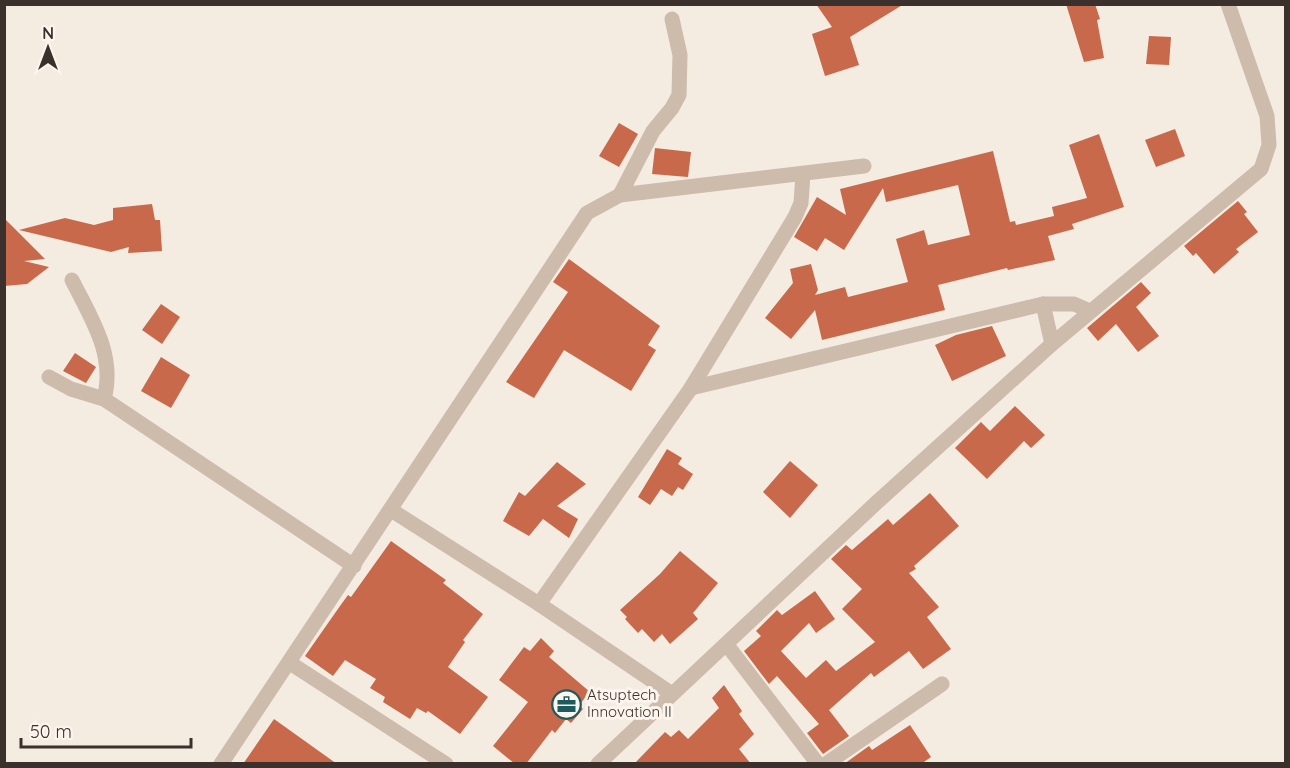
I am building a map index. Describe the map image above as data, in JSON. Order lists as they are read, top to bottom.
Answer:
{
  "places": {
    "office": ["Atsuptech Innovation II"]
  },
  "scale_bar": "50 m",
  "north": "top"
}
